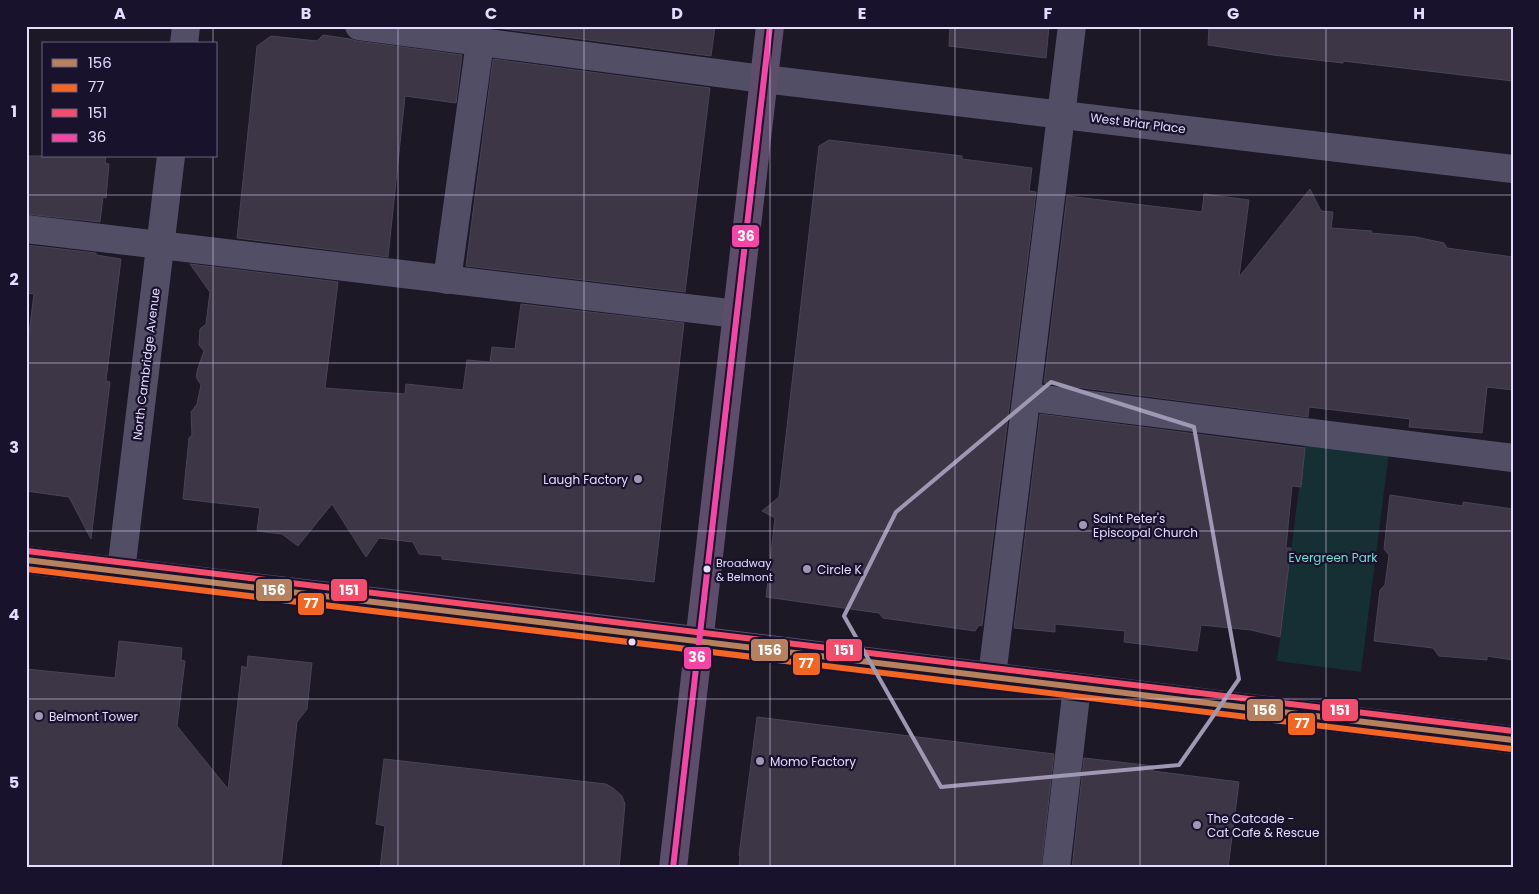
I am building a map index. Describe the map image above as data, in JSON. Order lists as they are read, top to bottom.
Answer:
{
  "streets": {
    "street": ["West Briar Place", "North Cambridge Avenue"]
  },
  "parks": ["Evergreen Park"],
  "places": [
    "Laugh Factory",
    "Saint Peter's Episcopal Church",
    "Broadway & Belmont",
    "Circle K",
    "Belmont Tower",
    "Momo Factory",
    "The Catcade - Cat Cafe & Rescue"
  ],
  "lines": [
    "transit line 36",
    "transit line 151",
    "transit line 156",
    "transit line 77"
  ],
  "legend": [
    "156",
    "77",
    "151",
    "36"
  ],
  "grid": {
    "columns": [
      "A",
      "B",
      "C",
      "D",
      "E",
      "F",
      "G",
      "H"
    ],
    "rows": [
      "1",
      "2",
      "3",
      "4",
      "5"
    ]
  }
}
